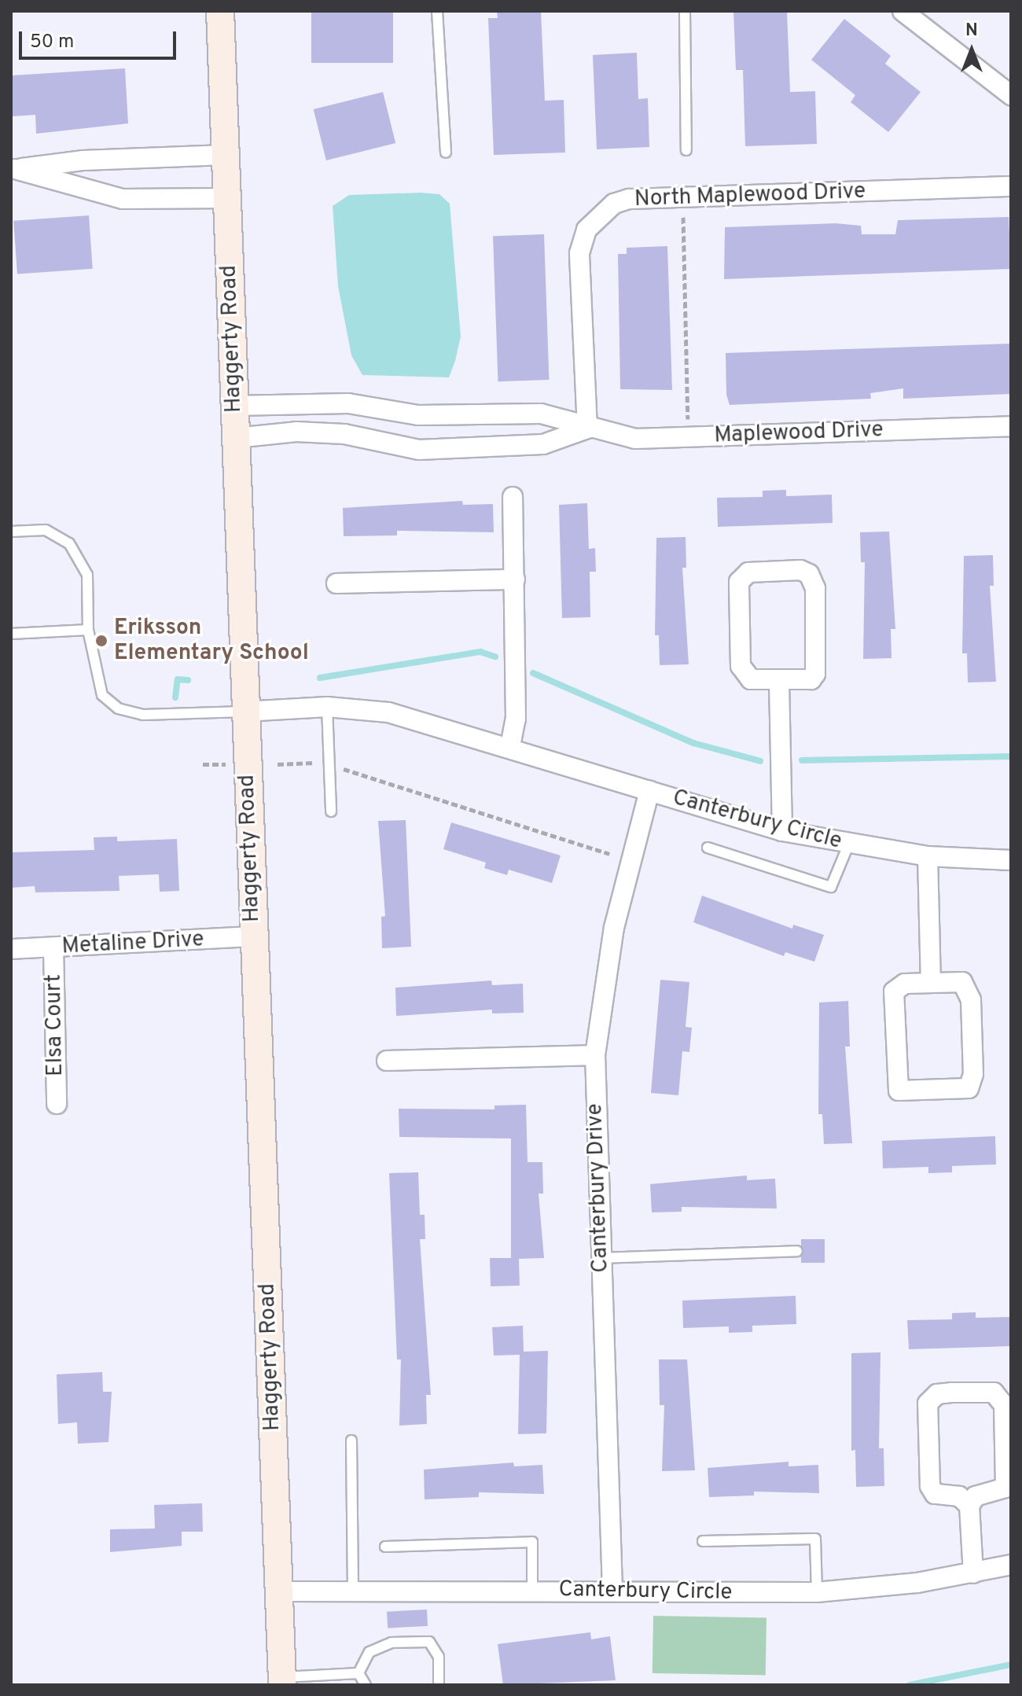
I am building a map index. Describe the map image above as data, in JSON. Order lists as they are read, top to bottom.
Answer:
{
  "streets": {
    "main road": ["Haggerty Road"],
    "street": [
      "North Maplewood Drive",
      "Maplewood Drive",
      "Canterbury Circle",
      "Metaline Drive",
      "Elsa Court",
      "Canterbury Drive"
    ]
  },
  "crossings": [
    ["North Maplewood Drive", "Maplewood Drive"],
    ["Haggerty Road", "Maplewood Drive"],
    ["Haggerty Road", "Canterbury Circle"],
    ["Haggerty Road", "Metaline Drive"],
    ["Canterbury Circle", "Canterbury Drive"],
    ["Metaline Drive", "Elsa Court"]
  ],
  "places": ["Eriksson Elementary School"],
  "scale_bar": "50 m",
  "north": "top"
}
